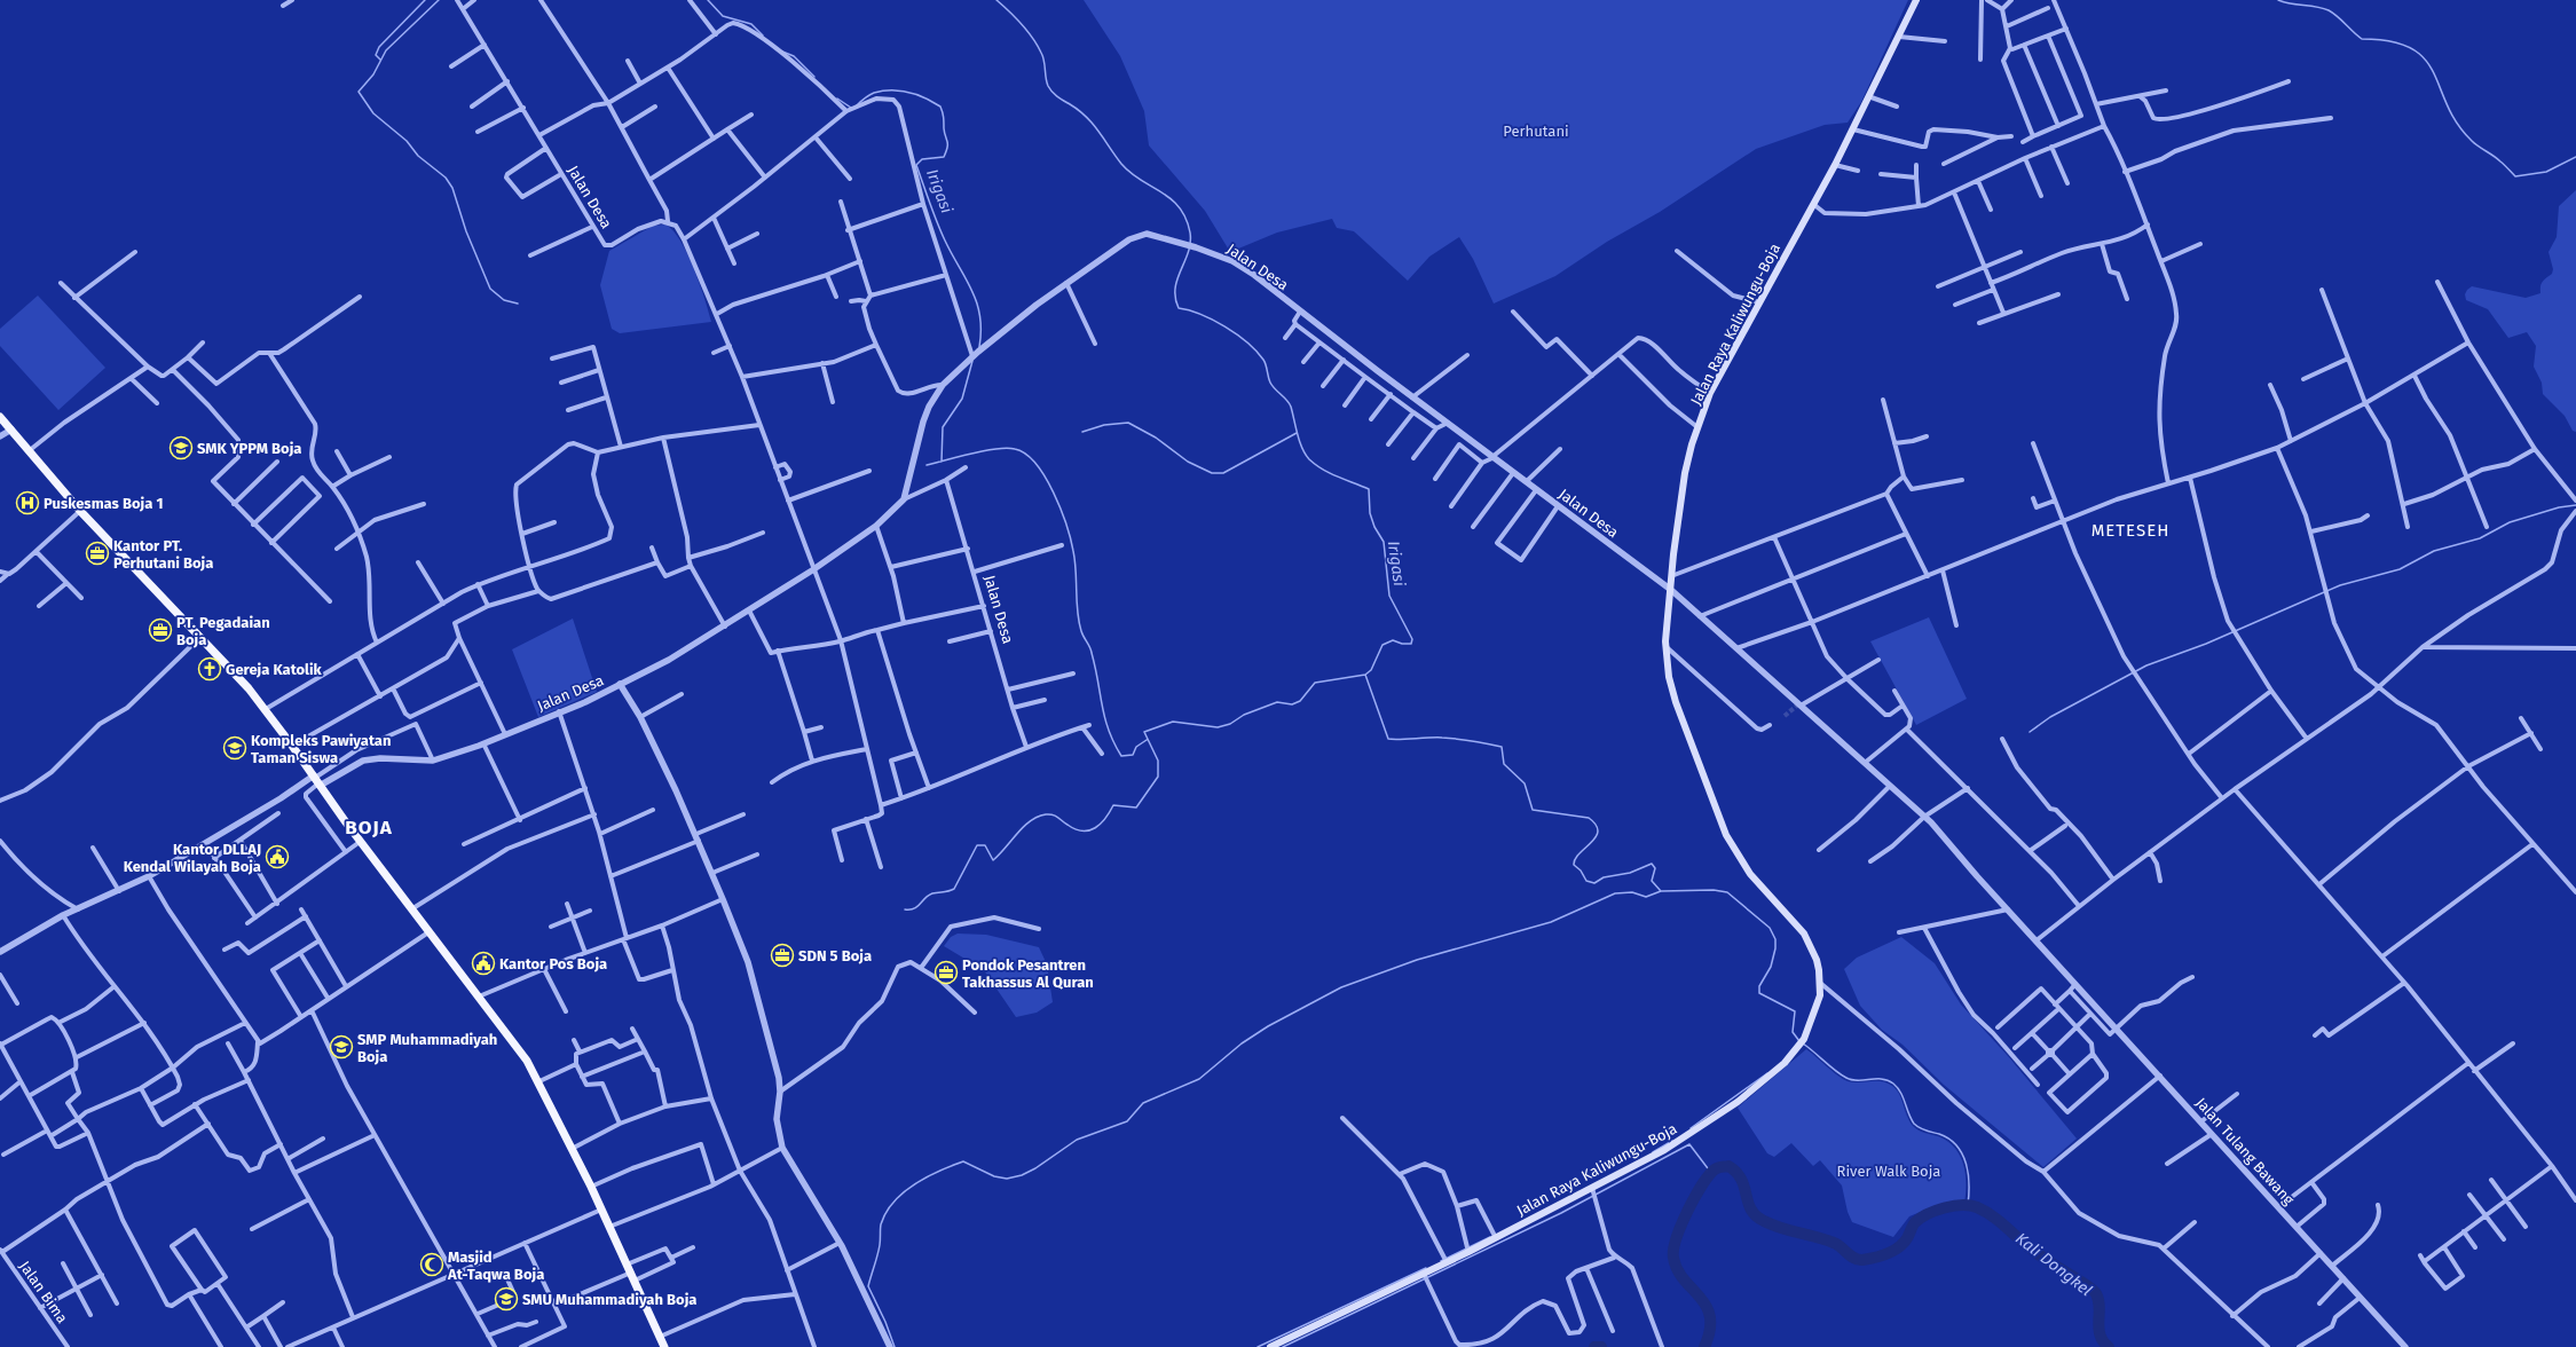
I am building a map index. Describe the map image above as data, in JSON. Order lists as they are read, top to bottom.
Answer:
{
  "streets": {
    "main road": ["Jalan Raya Kaliwungu-Boja"],
    "street": ["Jalan Desa", "Jalan Tulang Bawang", "Jalan Bima"]
  },
  "crossings": [
    ["Jalan Desa", "Jalan Raya Kaliwungu-Boja"],
    ["Jalan Desa", "Jalan Tulang Bawang"]
  ],
  "districts": ["METESEH", "BOJA"],
  "water": ["Irigasi", "Kali Dongkel"],
  "parks": ["Perhutani", "River Walk Boja"],
  "places": {
    "school or university": [
      "SMK YPPM Boja",
      "Kompleks Pawiyatan Taman Siswa",
      "SMP Muhammadiyah Boja",
      "SMU Muhammadiyah Boja"
    ],
    "hospital": ["Puskesmas Boja 1"],
    "office": [
      "Kantor PT. Perhutani Boja",
      "PT. Pegadaian Boja",
      "SDN 5 Boja",
      "Pondok Pesantren Takhassus Al Quran"
    ],
    "church": ["Gereja Katolik"],
    "public building": ["Kantor DLLAJ Kendal Wilayah Boja", "Kantor Pos Boja"],
    "mosque": ["Masjid At-Taqwa Boja"]
  }
}
